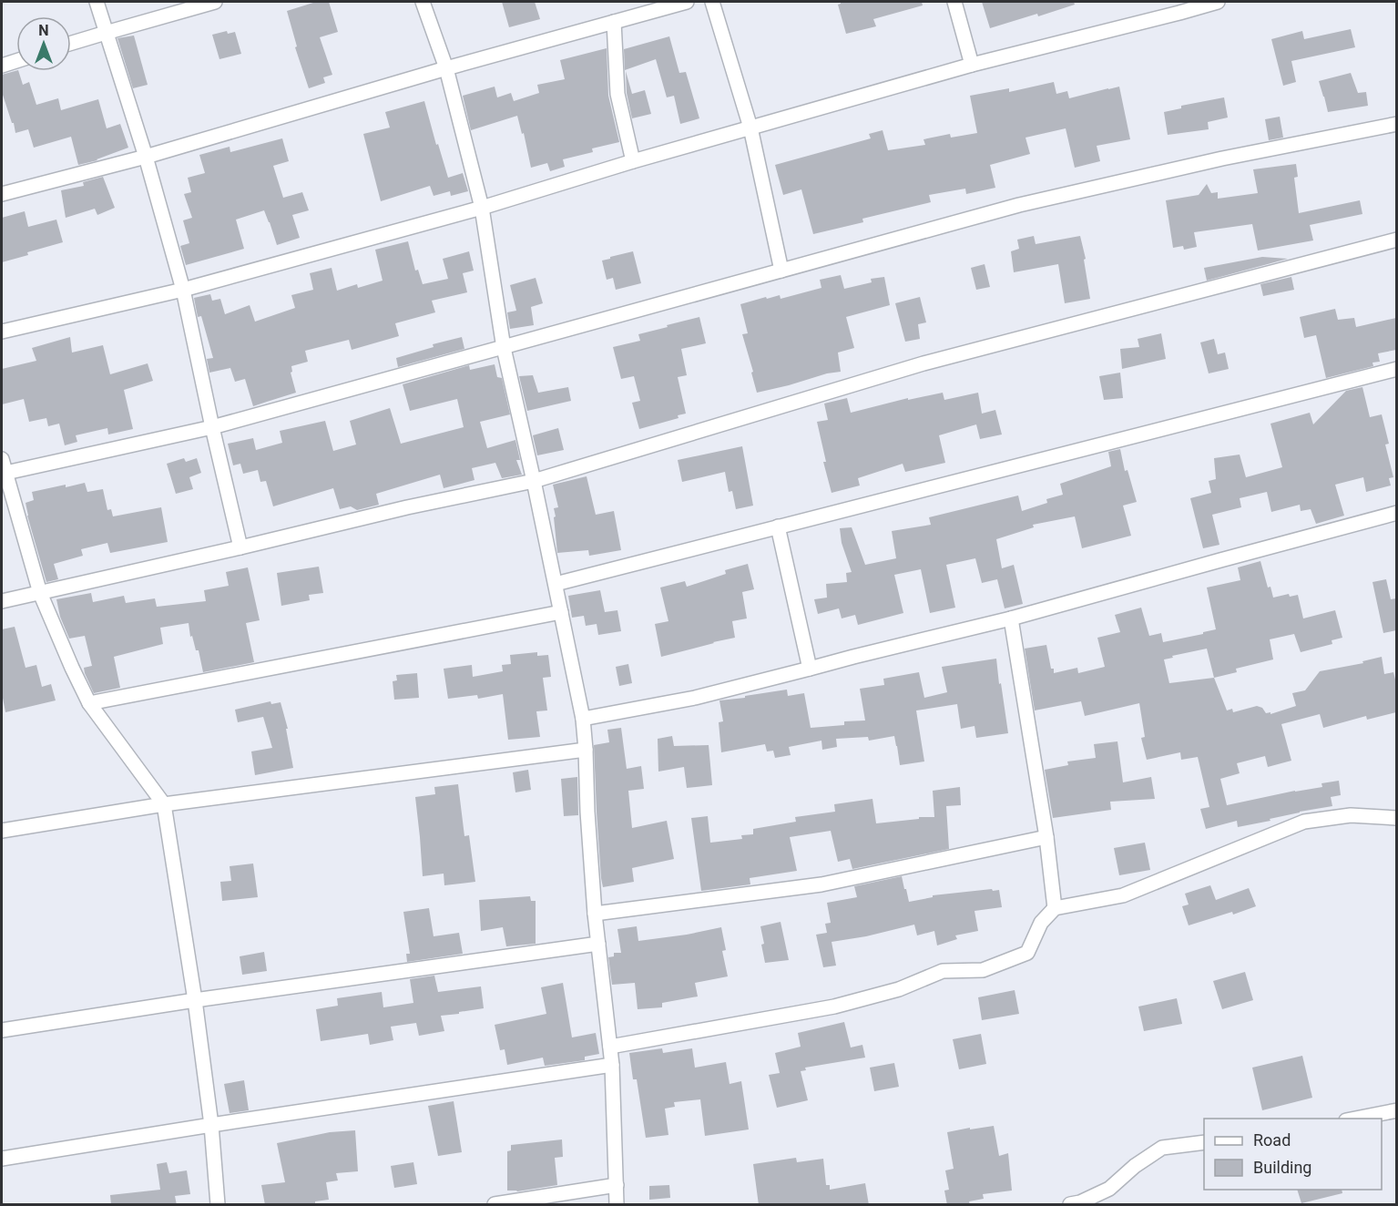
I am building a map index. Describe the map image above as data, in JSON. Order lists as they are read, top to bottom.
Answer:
{
  "legend": ["Road", "Building"],
  "north": "top"
}
